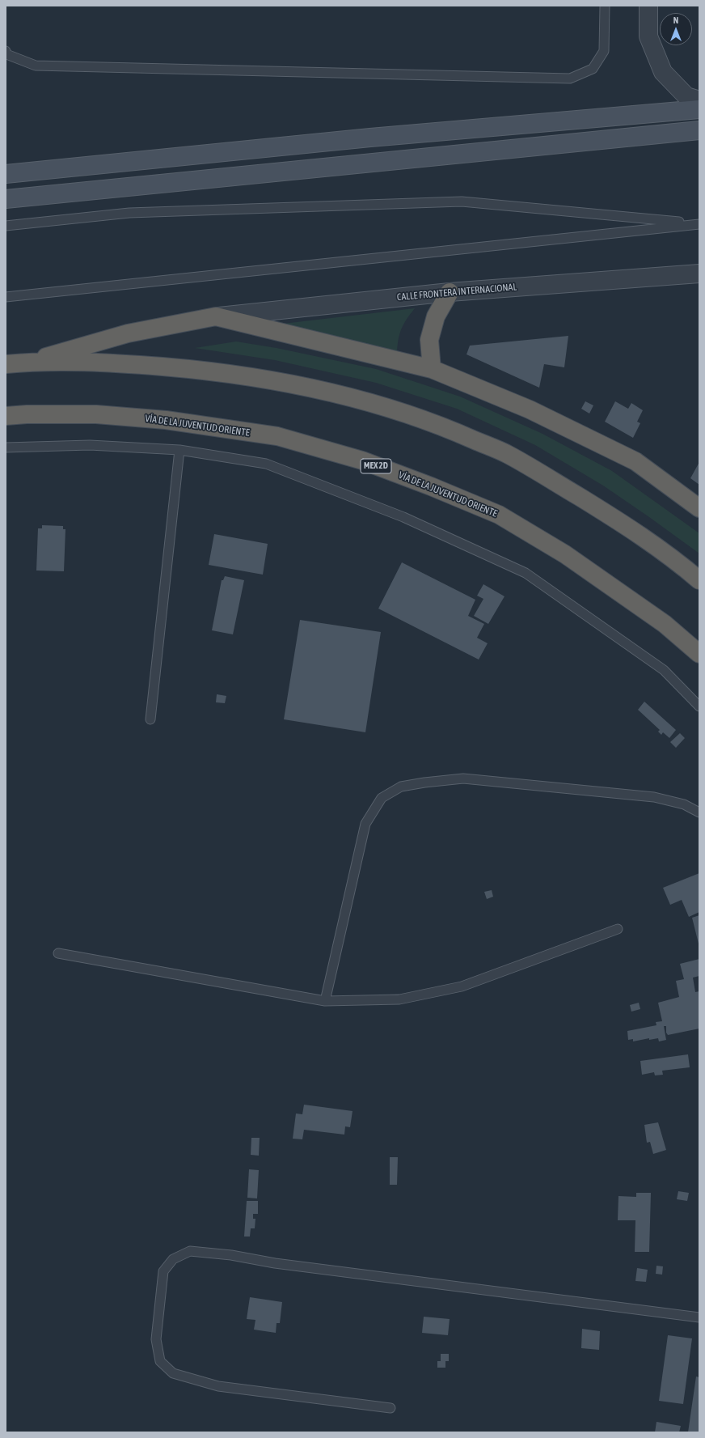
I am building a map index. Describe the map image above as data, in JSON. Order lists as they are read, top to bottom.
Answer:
{
  "streets": {
    "highway": ["VÍA DE LA JUVENTUD ORIENTE", "MEX 2D"],
    "street": ["CALLE FRONTERA INTERNACIONAL"]
  },
  "north": "top"
}
